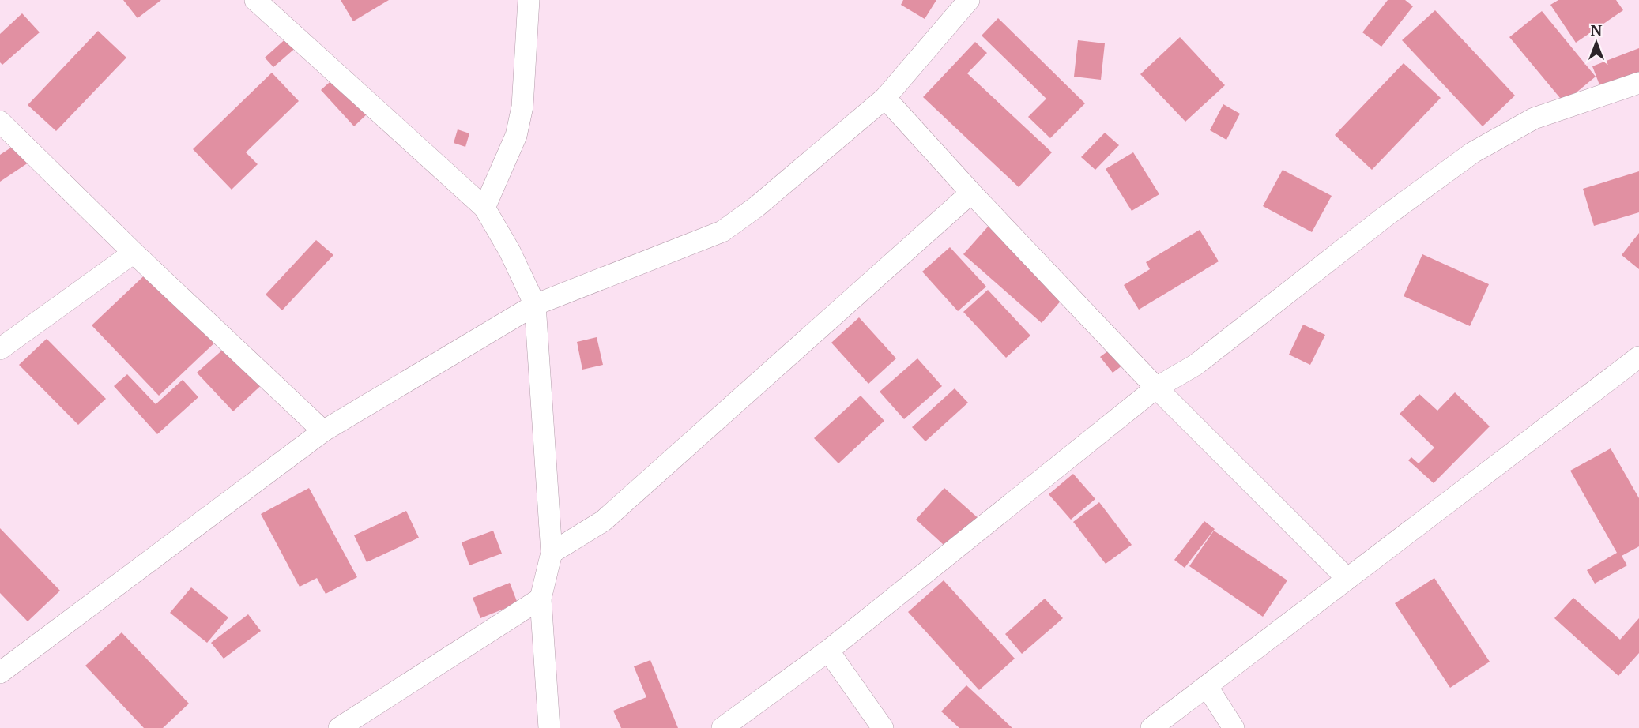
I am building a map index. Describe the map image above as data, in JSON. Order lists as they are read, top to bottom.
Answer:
{
  "north": "top"
}
